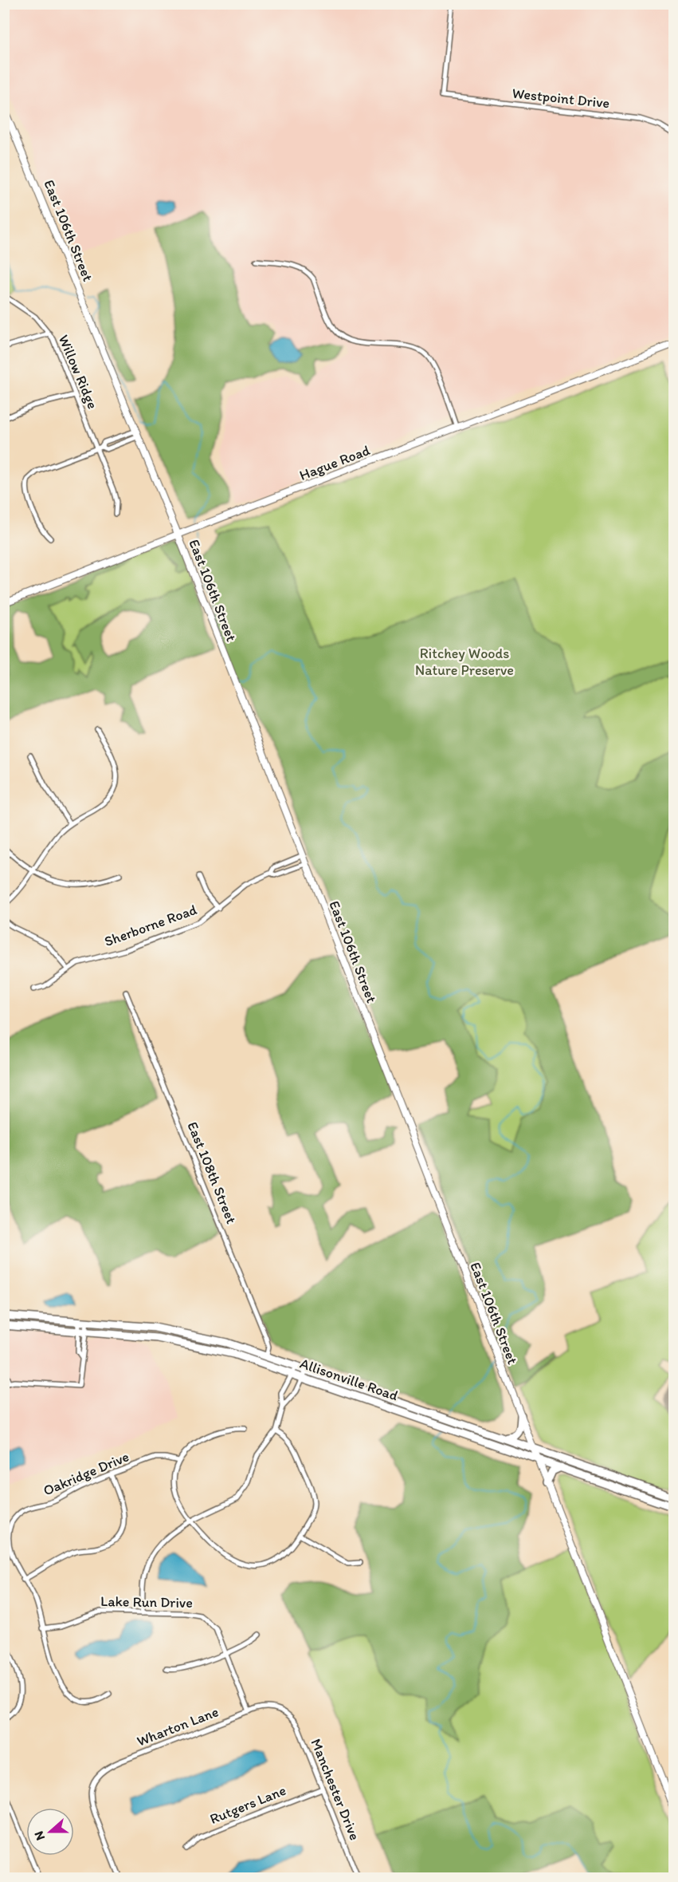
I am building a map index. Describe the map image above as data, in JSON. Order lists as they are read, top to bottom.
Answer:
{
  "streets": {
    "main road": ["East 106th Street", "Hague Road", "Allisonville Road"],
    "street": [
      "Westpoint Drive",
      "Willow Ridge",
      "Sherborne Road",
      "East 108th Street",
      "Oakridge Drive",
      "Lake Run Drive",
      "Wharton Lane",
      "Manchester Drive",
      "Rutgers Lane"
    ]
  },
  "crossings": [
    ["East 106th Street", "Hague Road"],
    ["East 106th Street", "Sherborne Road"],
    ["East 106th Street", "Allisonville Road"],
    ["East 108th Street", "Allisonville Road"],
    ["Lake Run Drive", "Wharton Lane"],
    ["Wharton Lane", "Manchester Drive"],
    ["Manchester Drive", "Rutgers Lane"]
  ],
  "parks": ["Ritchey Woods Nature Preserve"],
  "north": "left"
}
